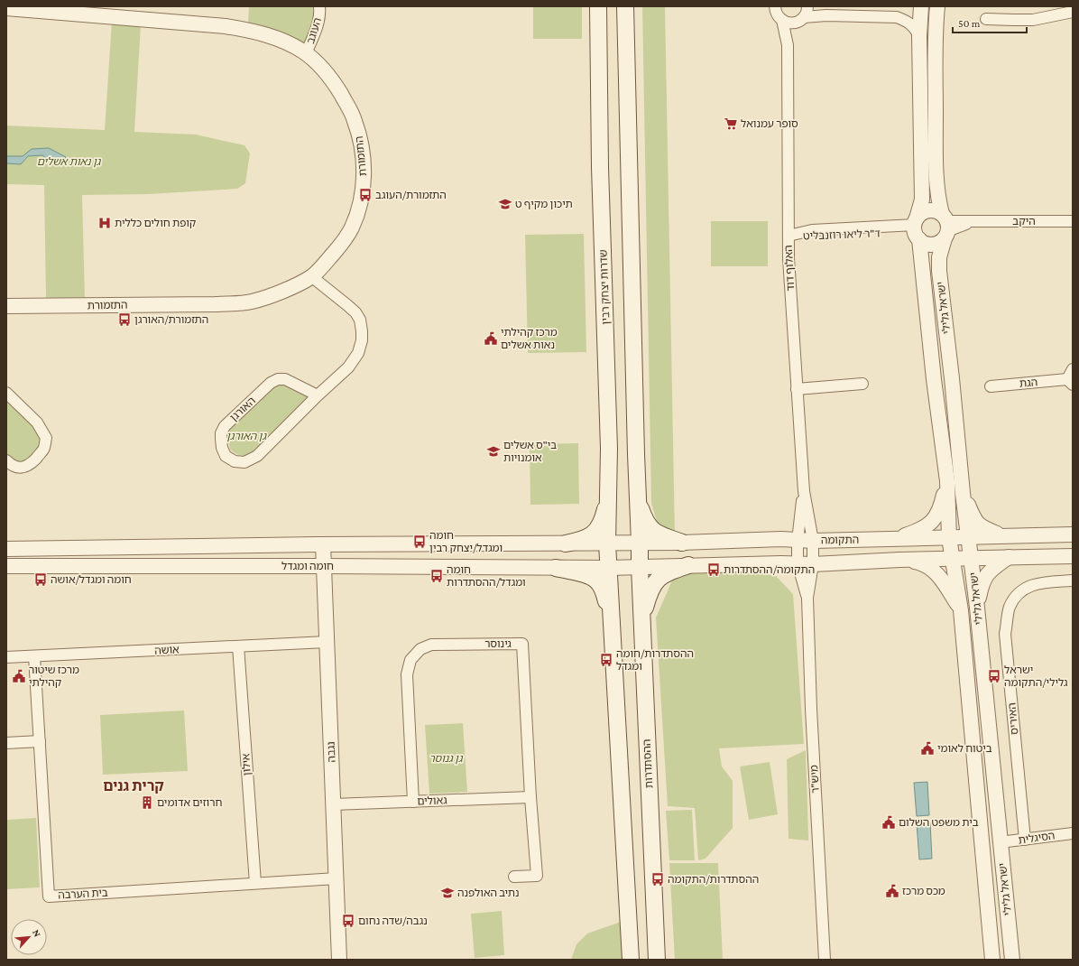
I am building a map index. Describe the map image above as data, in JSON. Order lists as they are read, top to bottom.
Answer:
{
  "streets": {
    "main road": ["שדרות יצחק רבין", "ההסתדרות"],
    "street": [
      "העוגב",
      "התזמורת",
      "היקב",
      "ד\"ר ליאו רוזנבליט",
      "האלוף דוד",
      "ישראל גלילי",
      "הגת",
      "האורגן",
      "התקומה",
      "חומה ומגדל",
      "גינוסר",
      "אושה",
      "האיריס",
      "נגבה",
      "אילון",
      "מיש\"ר",
      "גאולים",
      "הסיגלית",
      "בית הערבה"
    ]
  },
  "crossings": [
    ["העוגב", "התזמורת"],
    ["התזמורת", "האורגן"],
    ["היקב", "ד\"ר ליאו רוזנבליט"],
    ["היקב", "ישראל גלילי"],
    ["ד\"ר ליאו רוזנבליט", "האלוף דוד"],
    ["ד\"ר ליאו רוזנבליט", "ישראל גלילי"],
    ["האלוף דוד", "התקומה"],
    ["האלוף דוד", "מיש\"ר"],
    ["שדרות יצחק רבין", "התקומה"],
    ["שדרות יצחק רבין", "חומה ומגדל"],
    ["ישראל גלילי", "התקומה"],
    ["ישראל גלילי", "הסיגלית"],
    ["התקומה", "חומה ומגדל"],
    ["התקומה", "ההסתדרות"],
    ["התקומה", "מיש\"ר"],
    ["חומה ומגדל", "נגבה"],
    ["גינוסר", "גאולים"],
    ["אושה", "נגבה"],
    ["אושה", "אילון"],
    ["אושה", "בית הערבה"],
    ["האיריס", "הסיגלית"],
    ["נגבה", "גאולים"],
    ["נגבה", "בית הערבה"],
    ["אילון", "בית הערבה"]
  ],
  "districts": ["קרית גנים"],
  "parks": ["גן נאות אשלים", "גן האורגן", "גן גנוסר"],
  "places": {
    "supermarket": ["סופר עמנואל"],
    "bus stop": [
      "התזמורת/העוגב",
      "התזמורת/האורגן",
      "חומה ומגדל/יצחק רבין",
      "התקומה/ההסתדרות",
      "חומה ומגדל/ההסתדרות",
      "חומה ומגדל/אושה",
      "ההסתדרות/חומה ומגדל",
      "ישראל גלילי/התקומה",
      "ההסתדרות/התקומה",
      "נגבה/שדה נחום"
    ],
    "school or university": ["תיכון מקיף ט", "בי\"ס אשלים אומנויות", "נתיב האולפנה"],
    "hospital": ["קופת חולים כללית"],
    "public building": [
      "מרכז קהילתי נאות אשלים",
      "מרכז שיטור קהילתי",
      "ביטוח לאומי",
      "בית משפט השלום",
      "מכס מרכז"
    ],
    "building": ["חרוזים אדומים"]
  },
  "scale_bar": "50 m",
  "north": "top right"
}
